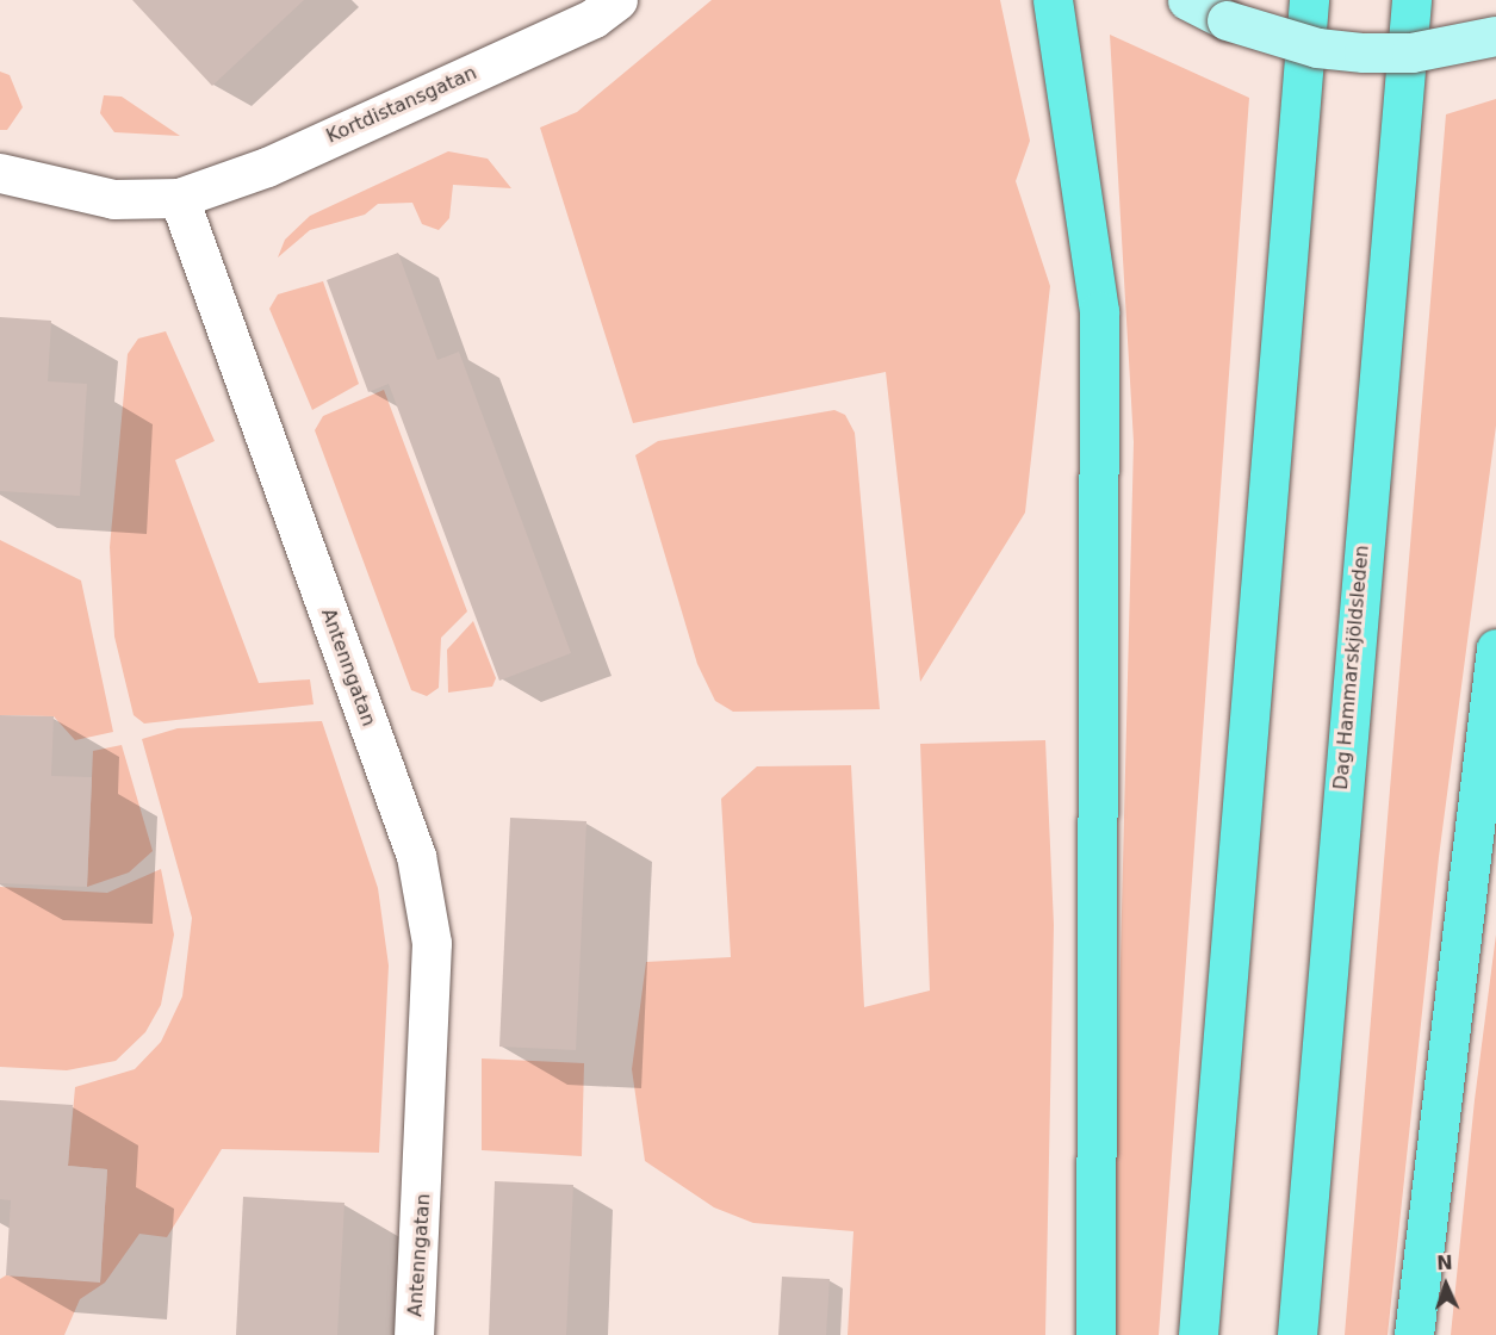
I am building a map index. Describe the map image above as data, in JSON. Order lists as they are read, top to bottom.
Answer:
{
  "streets": {
    "main road": ["Dag Hammarskjöldsleden"],
    "street": ["Kortdistansgatan", "Antenngatan"]
  },
  "crossings": [
    ["Kortdistansgatan", "Antenngatan"]
  ],
  "north": "top"
}
